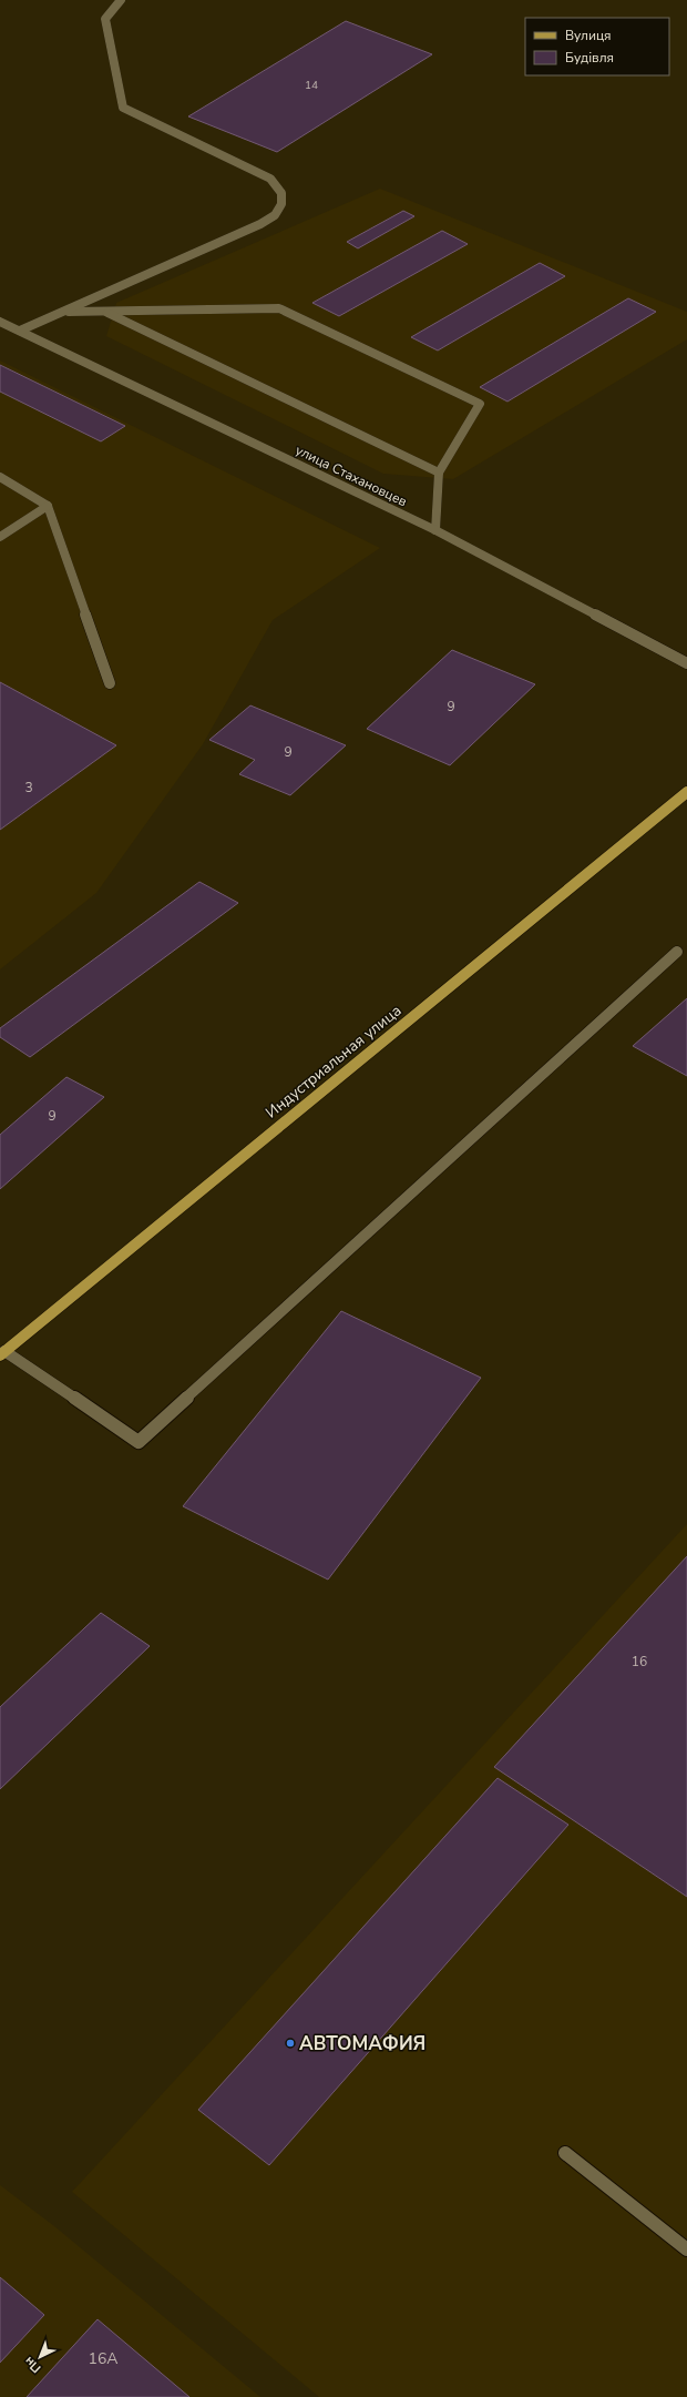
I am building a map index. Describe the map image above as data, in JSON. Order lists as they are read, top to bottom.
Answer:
{
  "streets": {
    "main road": ["Индустриальная улица"],
    "street": ["улица Стахановцев"]
  },
  "places": ["АВТОМАФИЯ"],
  "house_numbers": [
    "14",
    "9",
    "9",
    "3",
    "9",
    "16",
    "16А"
  ],
  "legend": ["Вулиця", "Будівля"],
  "north": "bottom left"
}
